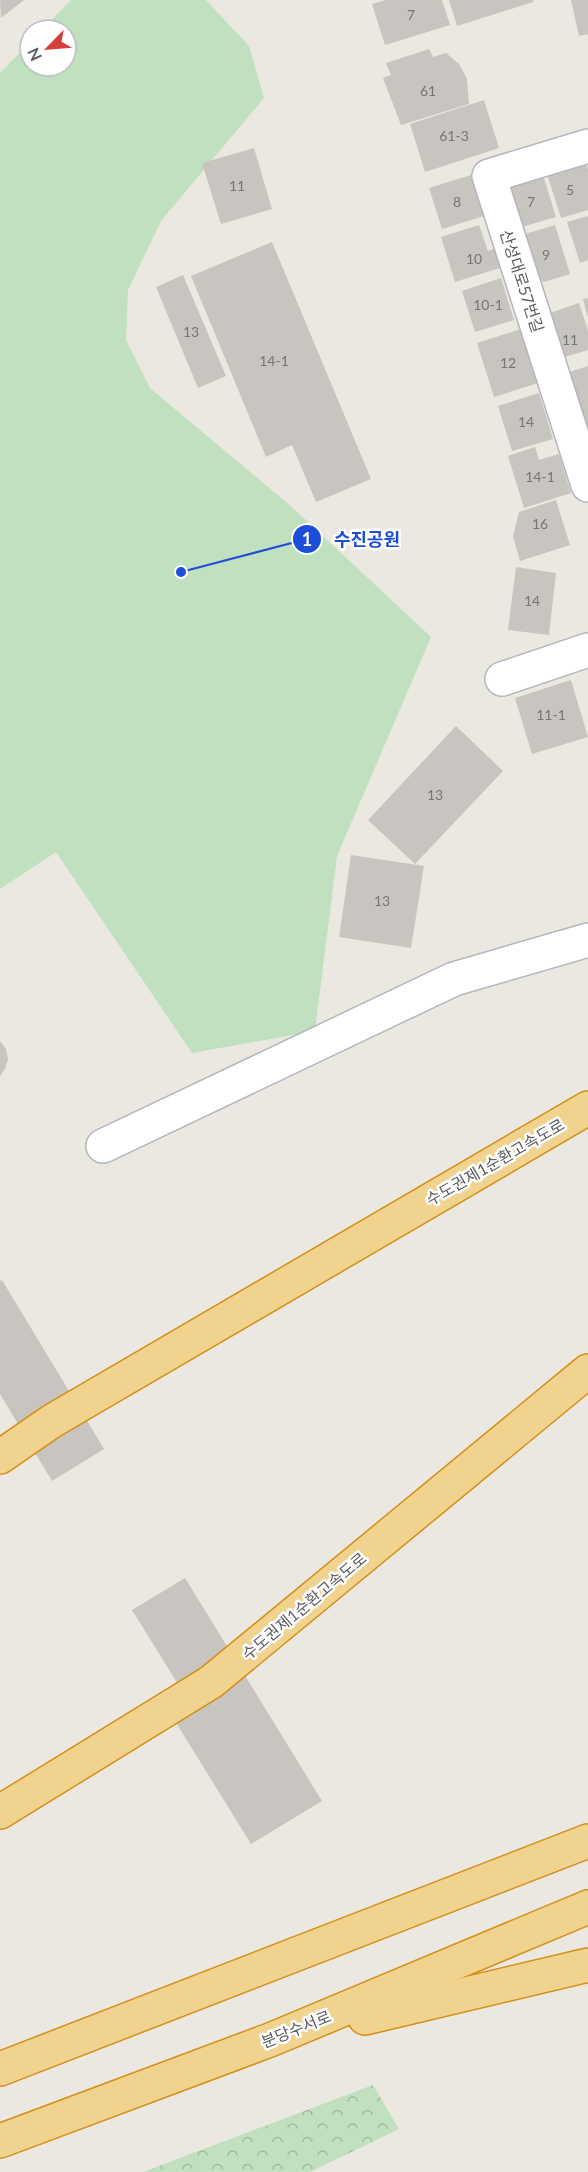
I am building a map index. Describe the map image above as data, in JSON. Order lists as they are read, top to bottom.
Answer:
{
  "streets": {
    "highway": ["수도권제1순환고속도로", "분당수서로"],
    "street": ["산성대로57번길"]
  },
  "places": ["수진공원"],
  "house_numbers": [
    "7",
    "61",
    "61-3",
    "11",
    "5",
    "8",
    "7",
    "9",
    "10",
    "10-1",
    "13",
    "11",
    "14-1",
    "12",
    "14",
    "14-1",
    "16",
    "14",
    "11-1",
    "13",
    "13"
  ],
  "north": "bottom left"
}
